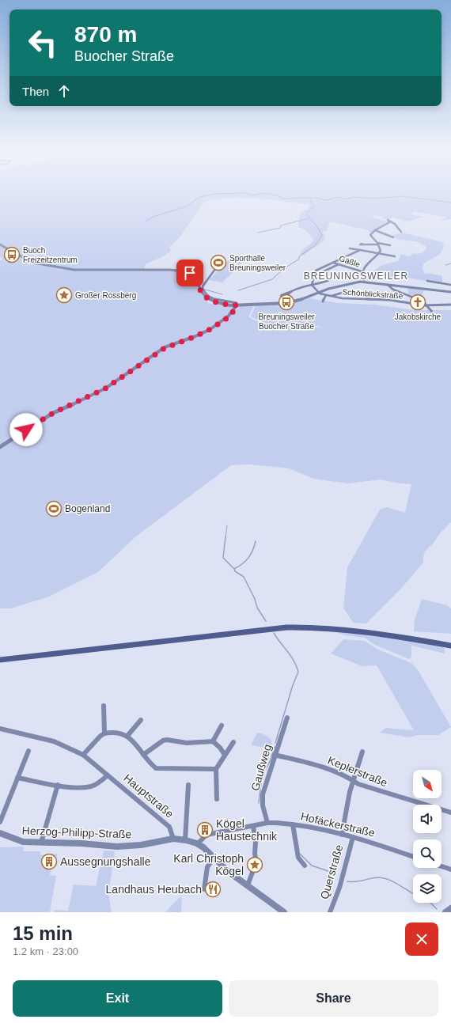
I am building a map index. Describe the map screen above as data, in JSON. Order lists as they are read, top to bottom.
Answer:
{
  "streets": {
    "street": [
      "Gäßle",
      "Schönblickstraße",
      "Gaußweg",
      "Keplerstraße",
      "Hauptstraße",
      "Hofäckerstraße",
      "Herzog-Philipp-Straße",
      "Querstraße"
    ]
  },
  "crossings": [
    ["Gaußweg", "Keplerstraße"],
    ["Gaußweg", "Hofäckerstraße"],
    ["Hauptstraße", "Herzog-Philipp-Straße"],
    ["Hofäckerstraße", "Querstraße"]
  ],
  "districts": ["BREUNINGSWEILER"],
  "places": {
    "bus stop": ["Buoch Freizeitzentrum", "Breuningsweiler Buocher Straße"],
    "sports": ["Sporthalle Breuningsweiler", "Bogenland"],
    "place": ["Großer Rossberg", "Karl Christoph Kögel"],
    "church": ["Jakobskirche"],
    "building": ["Kögel Haustechnik", "Aussegnungshalle"],
    "restaurant": ["Landhaus Heubach"]
  },
  "north": "bottom right",
  "page": {
    "turn": ["870 m", "Buocher Straße"],
    "then": "Then",
    "heading": ["15 min", "1.2 km · 23:00"],
    "buttons": ["Exit", "Share"]
  }
}
